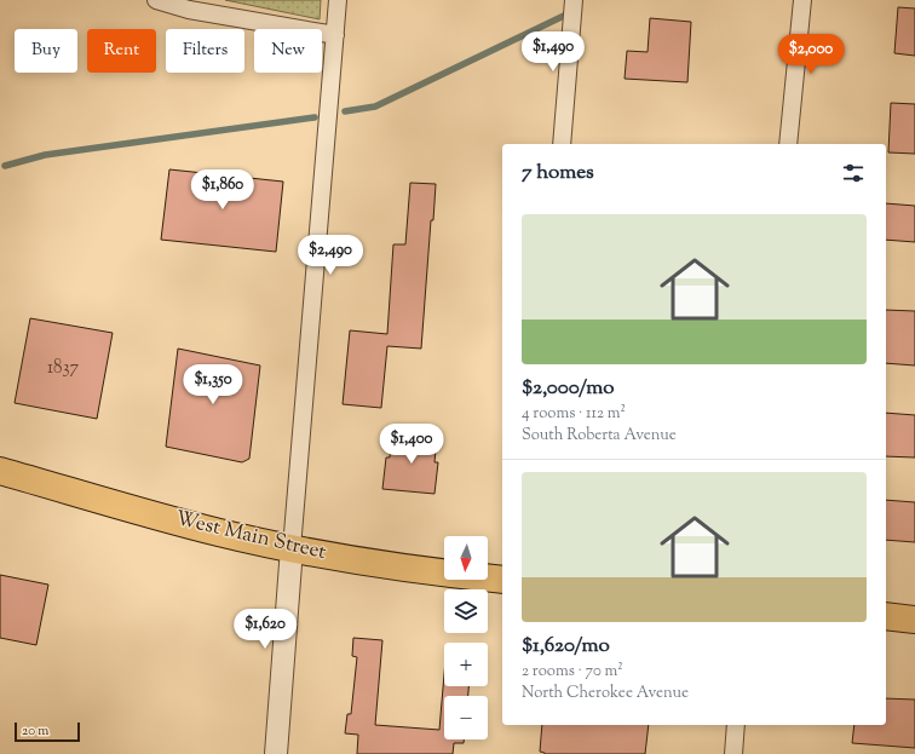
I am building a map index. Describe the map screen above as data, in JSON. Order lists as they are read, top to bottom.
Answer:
{
  "streets": {
    "main road": ["West Main Street"]
  },
  "house_numbers": ["1837"],
  "scale_bar": "20 m",
  "north": "bottom",
  "page": {
    "chip": [
      "Buy",
      "Rent",
      "Filters",
      "New"
    ],
    "price": [
      "$1,490",
      "$2,000",
      "$1,860",
      "$2,490",
      "$1,350",
      "$1,400",
      "$1,620"
    ],
    "heading": "7 homes",
    "list": [
      {
        "name": "$2,000/mo",
        "note": "4 rooms · 112 m² · South Roberta Avenue"
      },
      {
        "name": "$1,620/mo",
        "note": "2 rooms · 70 m² · North Cherokee Avenue"
      }
    ],
    "map_buttons": ["+", "−"],
    "scale": "20 m"
  }
}
